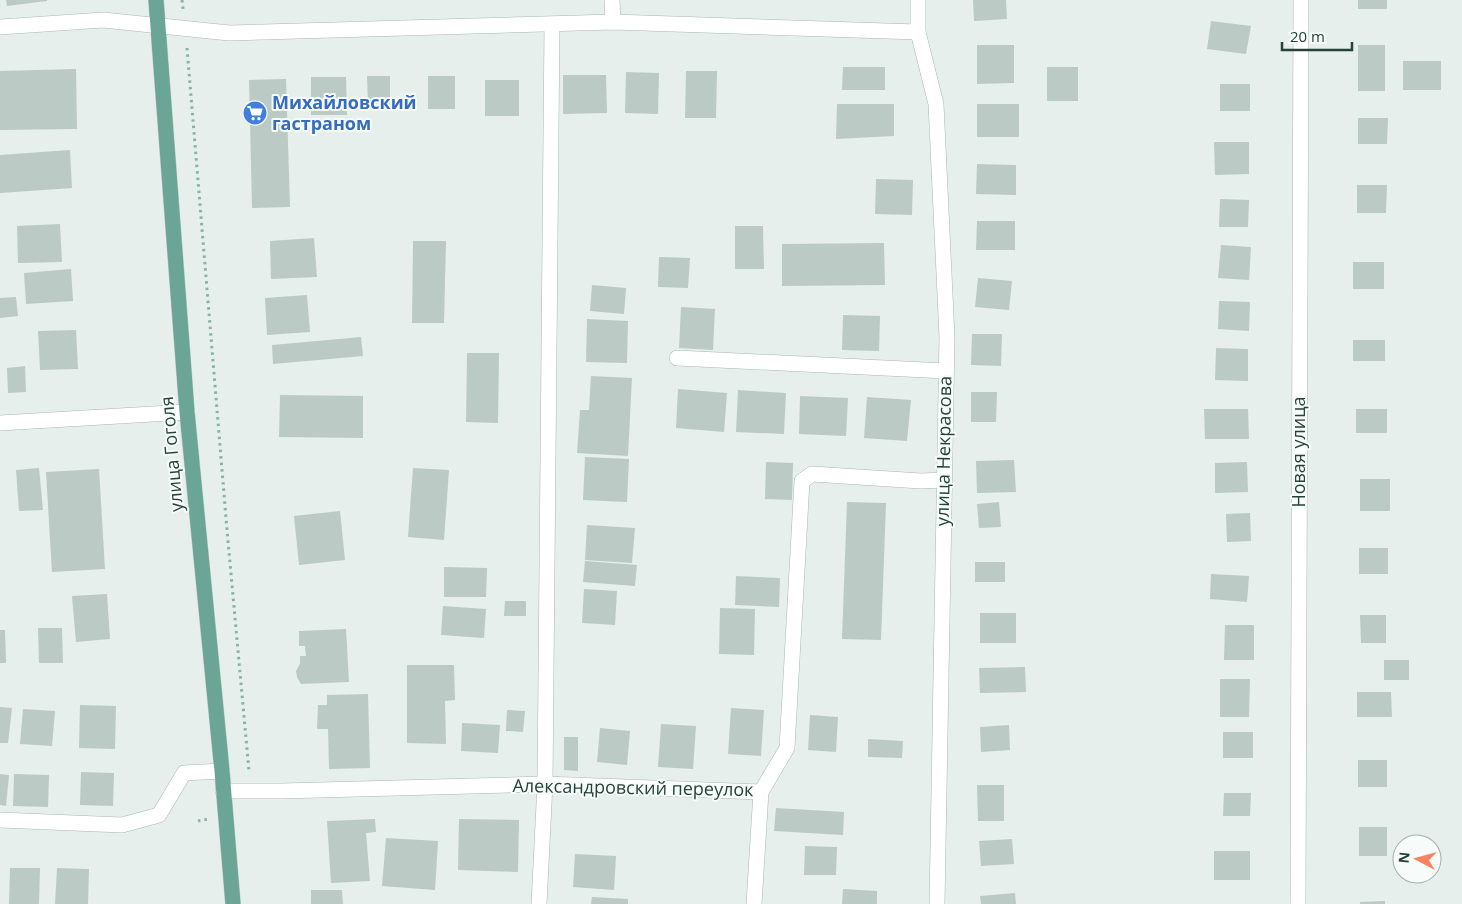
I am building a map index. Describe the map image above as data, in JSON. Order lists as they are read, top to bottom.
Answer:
{
  "streets": {
    "main road": ["улица Гоголя"],
    "street": ["улица Некрасова", "Новая улица", "Александровский переулок"]
  },
  "crossings": [
    ["улица Некрасова", "Александровский переулок"],
    ["улица Гоголя", "Александровский переулок"]
  ],
  "places": {
    "supermarket": ["Михайловский гастраном"]
  },
  "scale_bar": "20 m",
  "north": "left"
}
